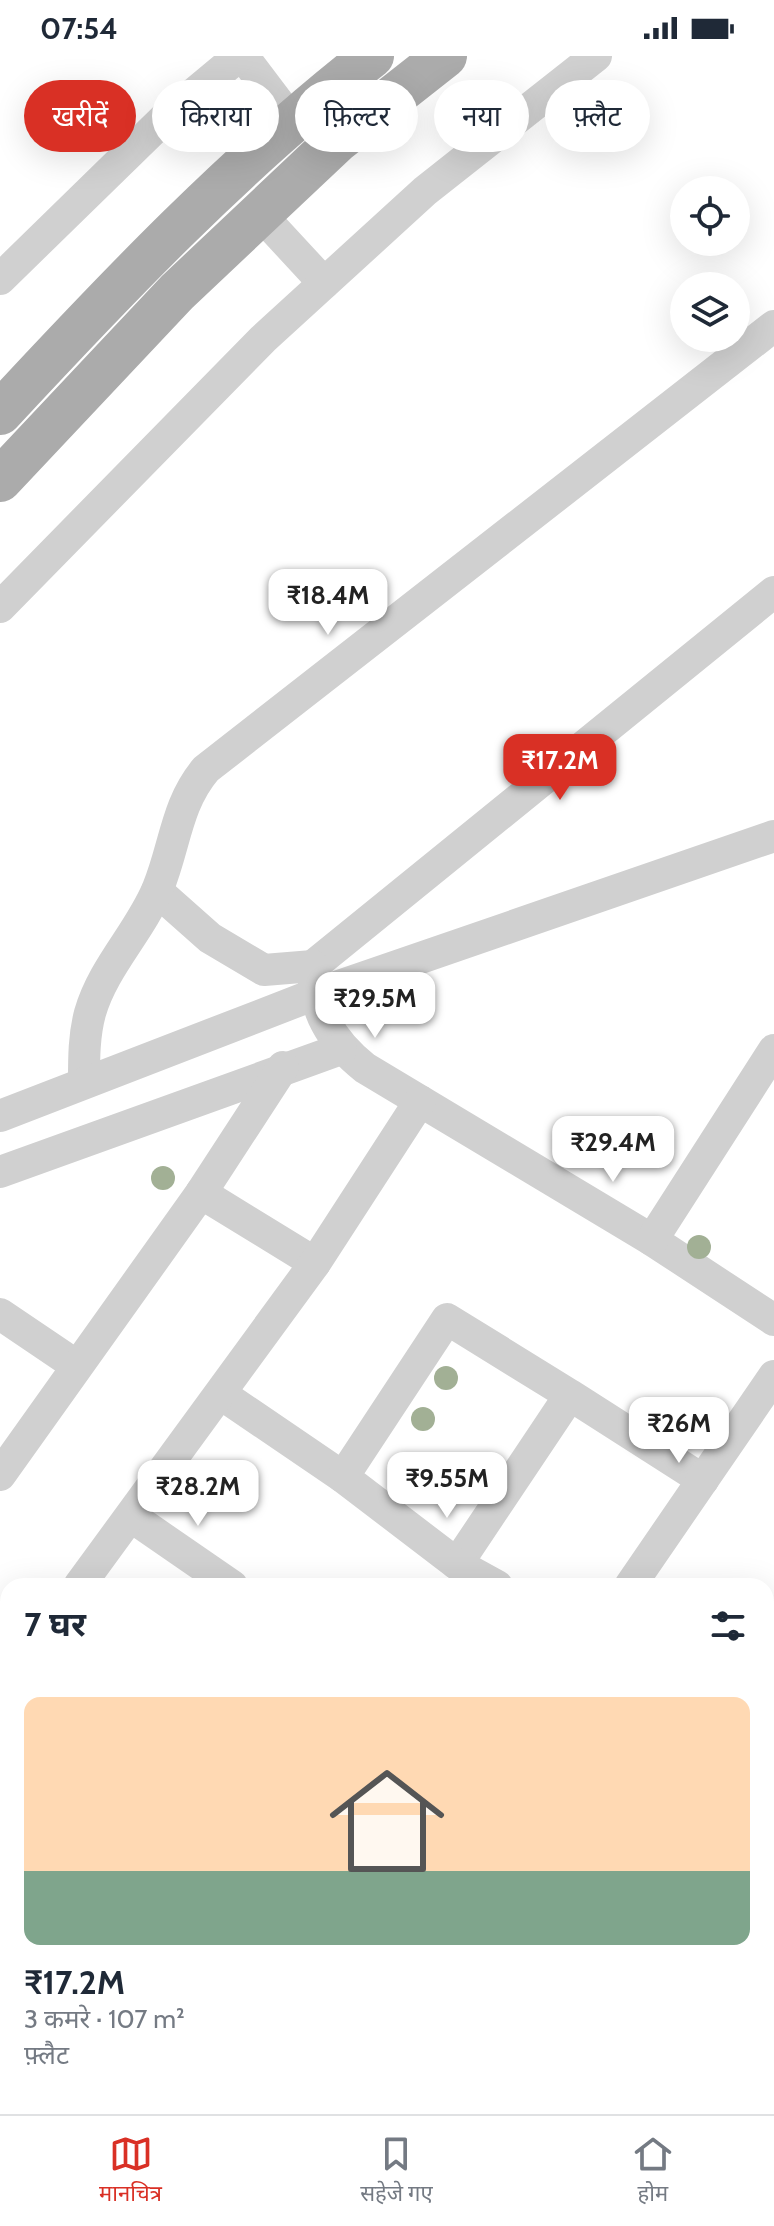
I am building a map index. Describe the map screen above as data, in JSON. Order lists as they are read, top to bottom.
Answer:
{
  "page": {
    "status": "07:54",
    "chip": [
      "खरीदें",
      "किराया",
      "फ़िल्टर",
      "नया",
      "फ़्लैट"
    ],
    "price": [
      "₹18.4M",
      "₹17.2M",
      "₹29.5M",
      "₹29.4M",
      "₹26M",
      "₹9.55M",
      "₹28.2M"
    ],
    "heading": "7 घर",
    "list": [
      {
        "name": "₹17.2M",
        "note": "3 कमरे · 107 m² · फ़्लैट"
      }
    ],
    "tabs": ["मानचित्र", "सहेजे गए", "होम"]
  }
}
